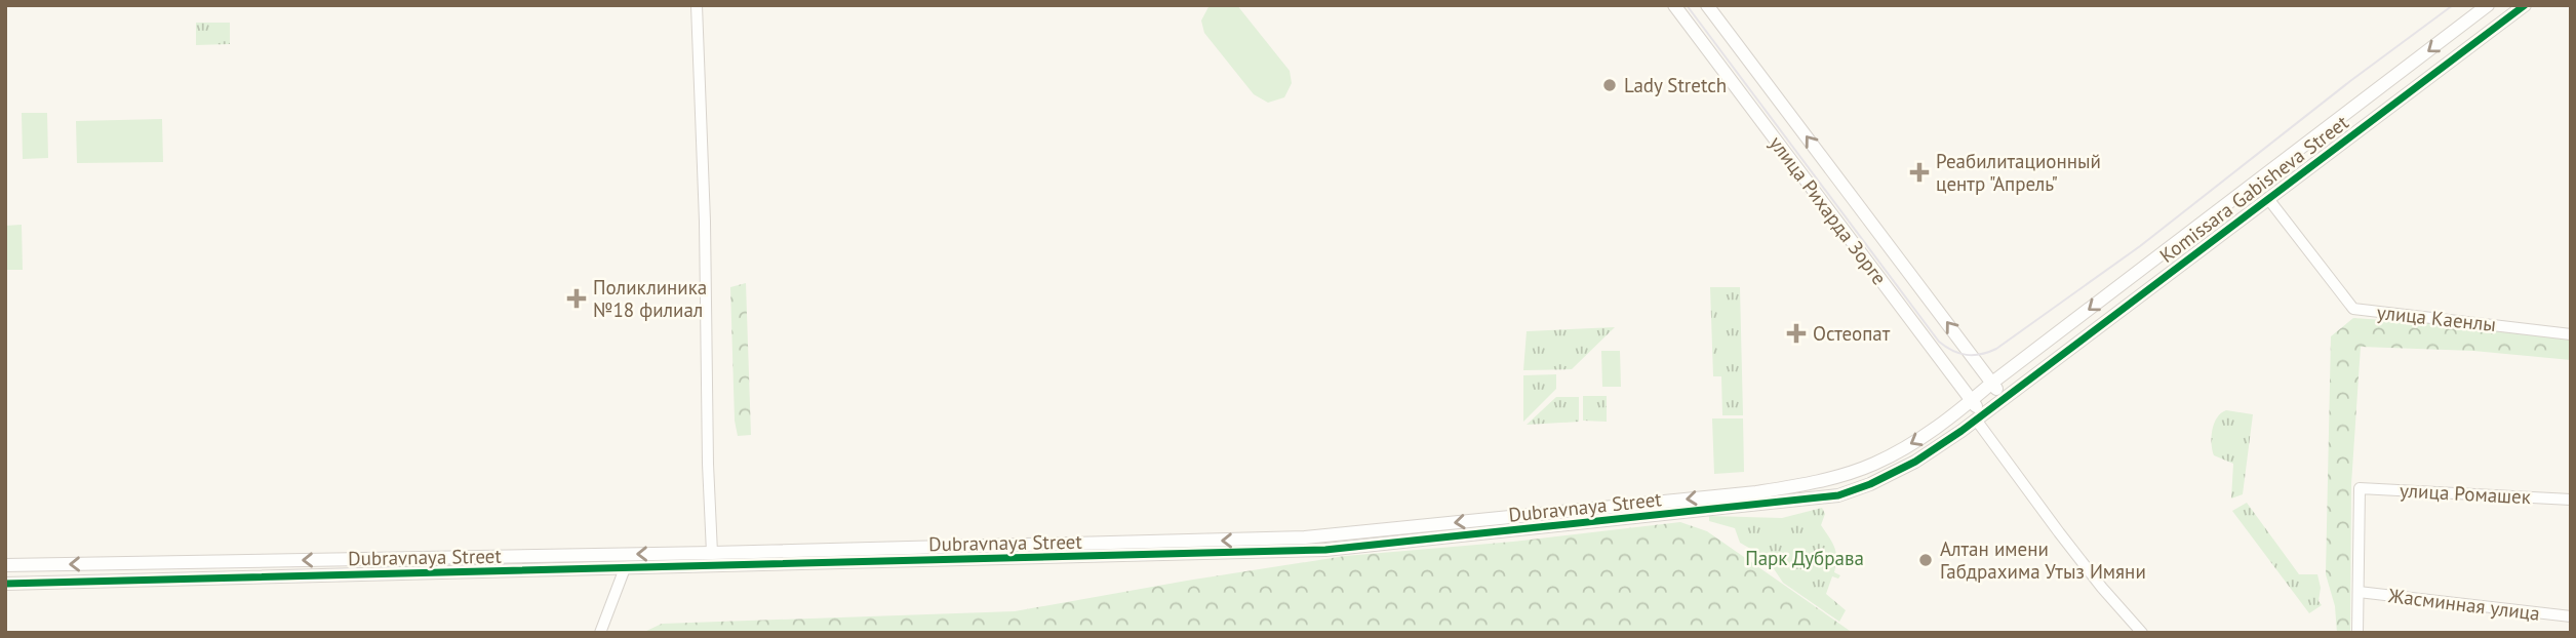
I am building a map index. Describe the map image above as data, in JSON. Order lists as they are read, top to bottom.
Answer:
{
  "streets": {
    "street": [
      "Komissara Gabisheva Street",
      "улица Рихарда Зорге",
      "улица Каенлы",
      "улица Ромашек",
      "Dubravnaya Street",
      "Жасминная улица"
    ]
  },
  "crossings": [
    ["Komissara Gabisheva Street", "улица Рихарда Зорге"],
    ["Komissara Gabisheva Street", "улица Каенлы"],
    ["Komissara Gabisheva Street", "Dubravnaya Street"],
    ["улица Рихарда Зорге", "Dubravnaya Street"],
    ["улица Ромашек", "Жасминная улица"]
  ],
  "parks": ["Парк Дубрава"],
  "places": {
    "other": ["Lady Stretch", "Алтан имени Габдрахима Утыз Имяни"],
    "health": ["Реабилитационный центр \"Апрель\"", "Поликлиника №18 филиал", "Остеопат"]
  }
}
